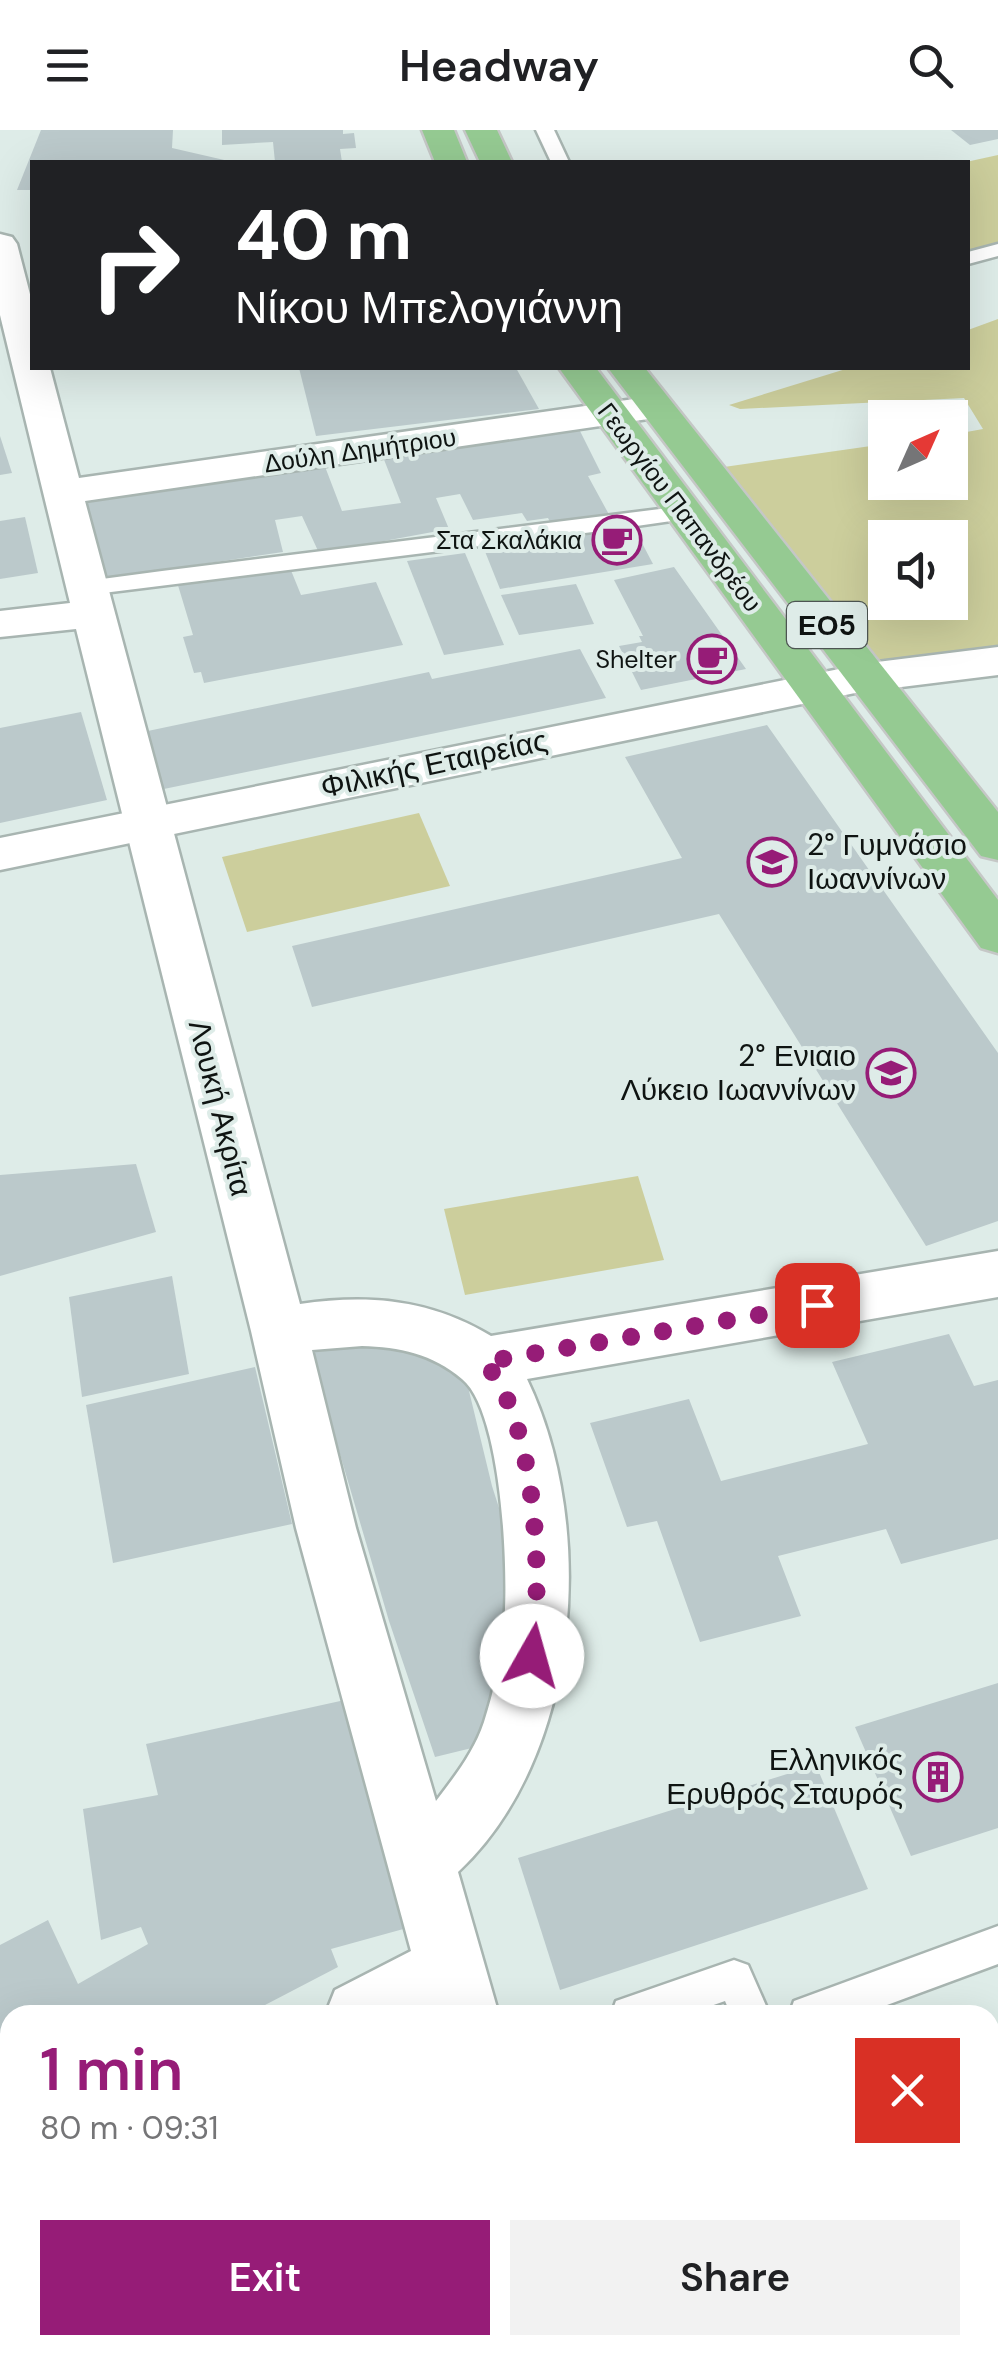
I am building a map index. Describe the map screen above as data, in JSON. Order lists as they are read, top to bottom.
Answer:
{
  "streets": {
    "main road": ["Γεωργίου Παπανδρέου", "ΕΟ5"],
    "street": ["Δούλη Δημήτριου", "Φιλικής Εταιρείας", "Λουκή Ακρίτα"]
  },
  "crossings": [
    ["Δούλη Δημήτριου", "Γεωργίου Παπανδρέου"],
    ["Δούλη Δημήτριου", "Λουκή Ακρίτα"],
    ["Γεωργίου Παπανδρέου", "Φιλικής Εταιρείας"],
    ["Φιλικής Εταιρείας", "Λουκή Ακρίτα"]
  ],
  "places": {
    "cafe": ["Στα Σκαλάκια", "Shelter"],
    "school or university": ["2° Γυμνάσιο Ιωαννίνων", "2° Ενιαιο Λύκειο Ιωαννίνων"],
    "building": ["Ελληνικός Ερυθρός Σταυρός"]
  },
  "north": "top right",
  "page": {
    "header": "Headway",
    "turn": ["40 m", "Νίκου Μπελογιάννη"],
    "heading": ["1 min", "80 m · 09:31"],
    "buttons": ["Exit", "Share"]
  }
}
